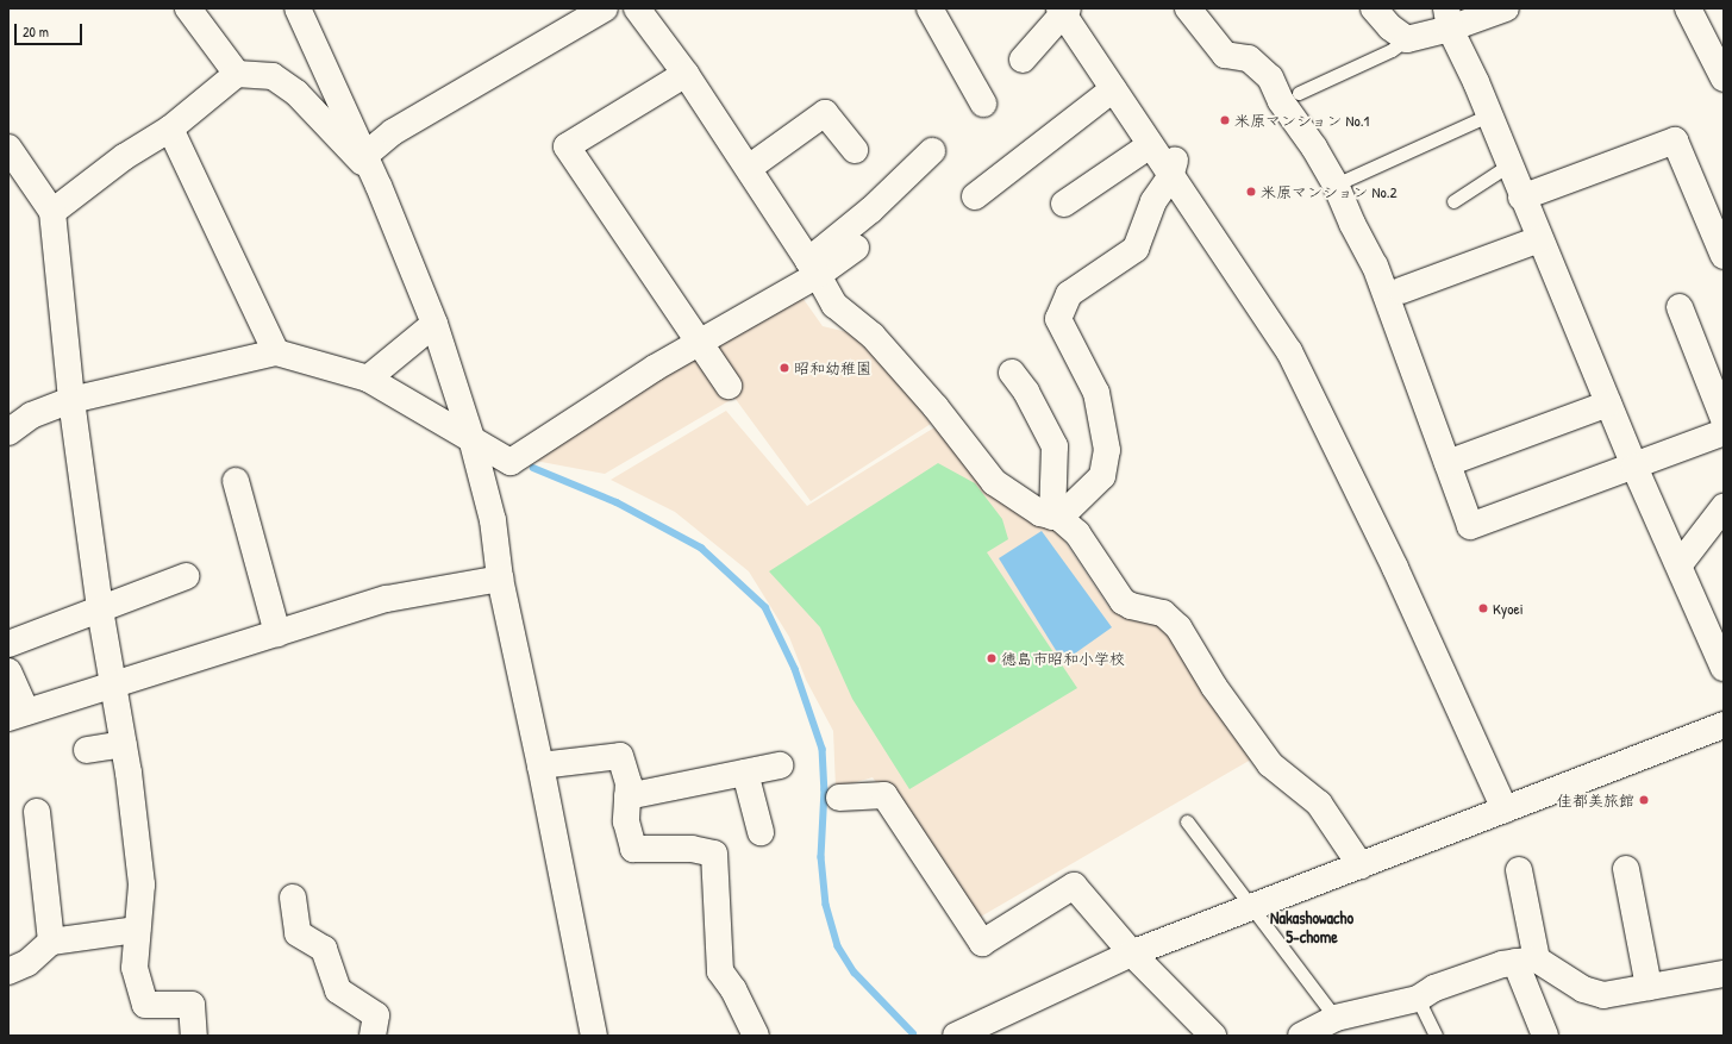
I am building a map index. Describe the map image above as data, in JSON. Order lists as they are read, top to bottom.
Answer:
{
  "districts": ["Nakashowacho 5-chome"],
  "places": [
    "米原マンション No.1",
    "米原マンション No.2",
    "昭和幼稚園",
    "Kyoei",
    "徳島市昭和小学校",
    "佳都美旅館"
  ],
  "scale_bar": "20 m"
}
